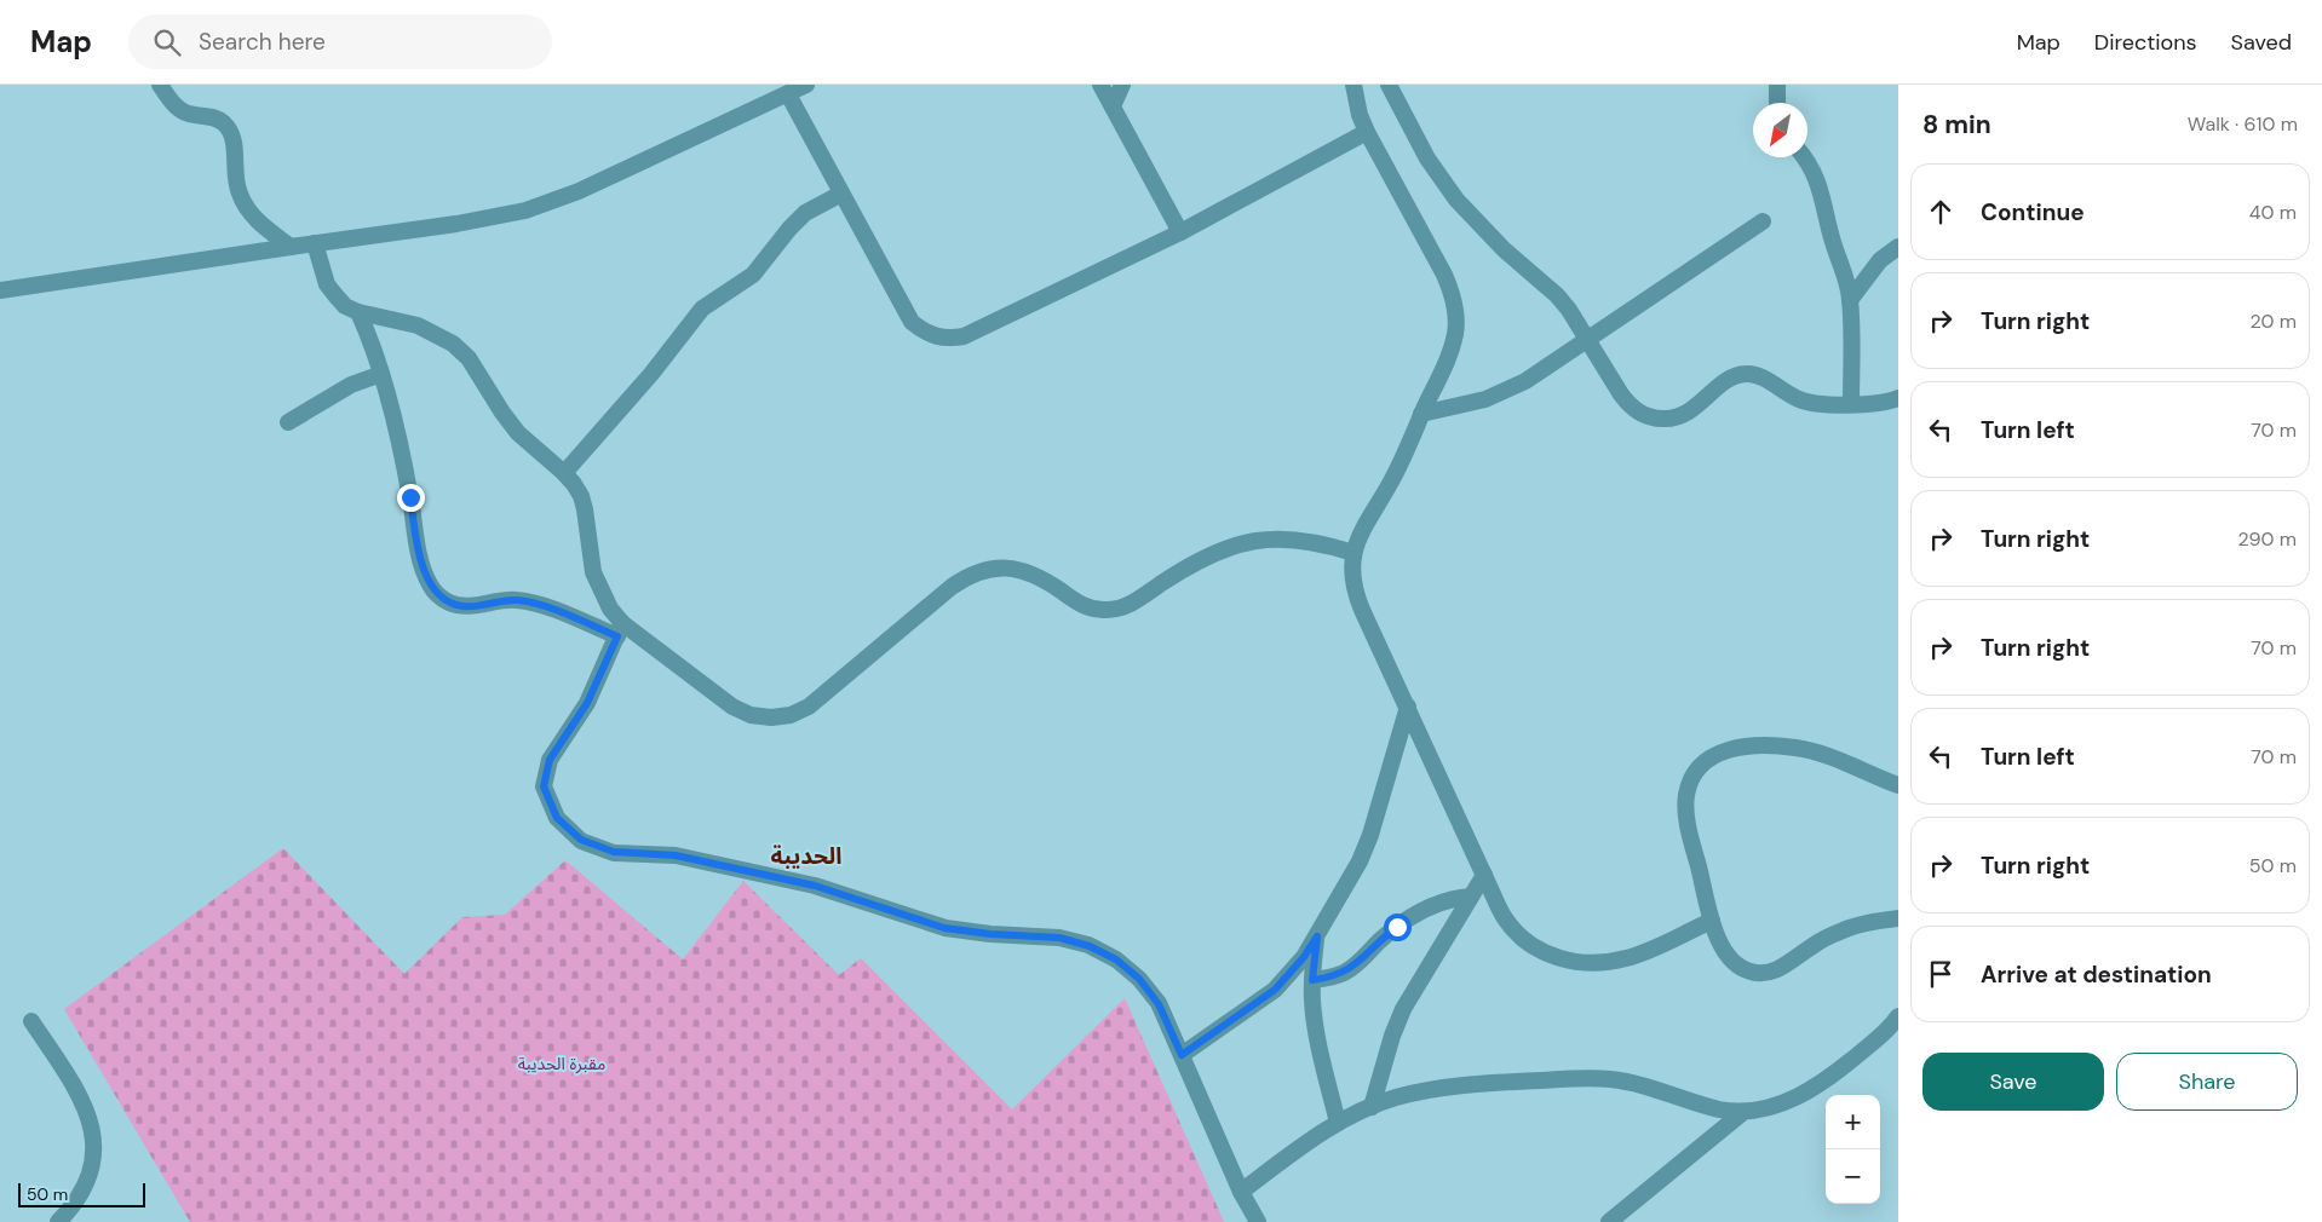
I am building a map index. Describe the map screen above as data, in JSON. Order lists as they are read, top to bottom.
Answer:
{
  "districts": ["الحديبة"],
  "parks": ["مقبرة الحديبة"],
  "scale_bar": "50 m",
  "north": "bottom left",
  "page": {
    "header": "Map",
    "search": "Search here",
    "nav": ["Map", "Directions", "Saved"],
    "heading": ["8 min", "Walk · 610 m"],
    "list": [
      ["Continue", "40 m"],
      ["Turn right", "20 m"],
      ["Turn left", "70 m"],
      ["Turn right", "290 m"],
      ["Turn right", "70 m"],
      ["Turn left", "70 m"],
      ["Turn right", "50 m"],
      "Arrive at destination"
    ],
    "buttons": ["Save", "Share"],
    "map_buttons": ["+", "−"],
    "scale": "50 m"
  }
}
